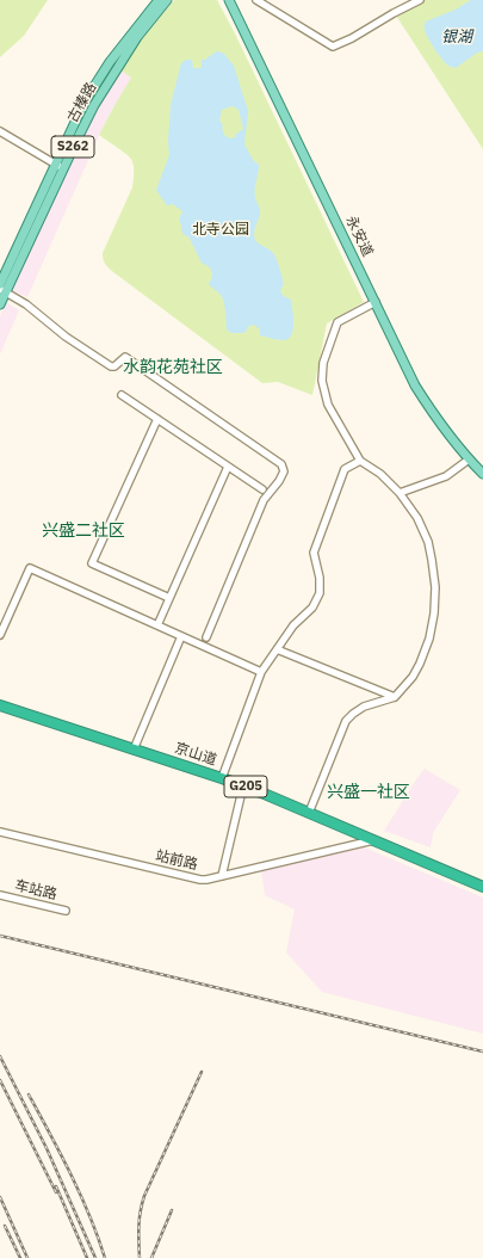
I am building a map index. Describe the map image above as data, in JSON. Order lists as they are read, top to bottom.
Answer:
{
  "streets": {
    "highway": ["京山道", "G205"],
    "main road": ["古榛路", "S262", "永安道"],
    "street": ["站前路", "车站路"]
  },
  "crossings": [
    ["京山道", "站前路"]
  ],
  "districts": ["水韵花苑社区", "兴盛二社区", "兴盛一社区"],
  "water": ["银湖"],
  "parks": ["北寺公园"]
}
